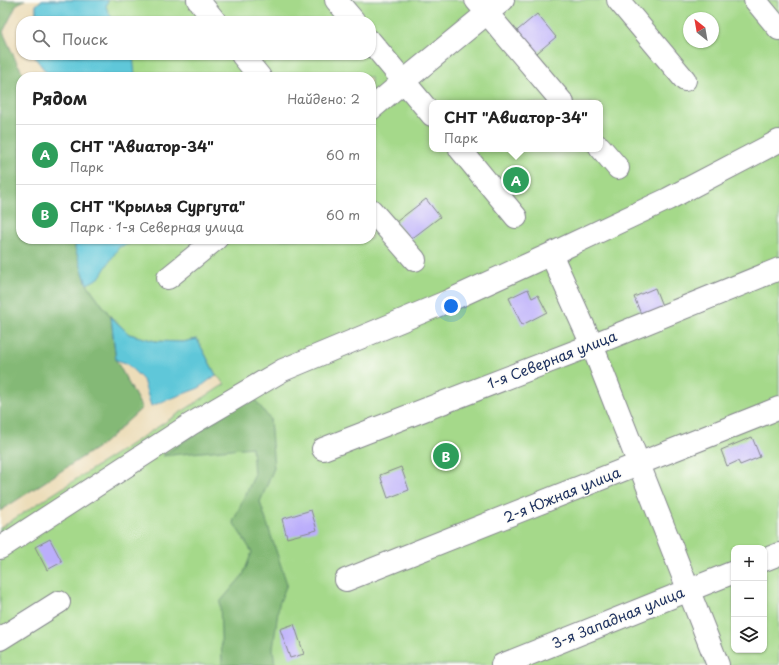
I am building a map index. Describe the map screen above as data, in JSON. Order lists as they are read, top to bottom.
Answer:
{
  "streets": {
    "street": ["1-я Северная улица", "2-я Южная улица", "3-я Западная улица"]
  },
  "north": "top left",
  "page": {
    "search": "Поиск",
    "heading": ["Рядом", "Найдено: 2"],
    "popup": ["СНТ \"Авиатор-34\"", "Парк"],
    "list": [
      {
        "mark": "A",
        "name": "СНТ \"Авиатор-34\"",
        "note": "Парк",
        "value": "60 m"
      },
      {
        "mark": "B",
        "name": "CНТ \"Крылья Сургута\"",
        "note": "Парк · 1-я Северная улица",
        "value": "60 m"
      }
    ],
    "pins": ["A", "B"],
    "map_buttons": ["+", "−"]
  }
}
